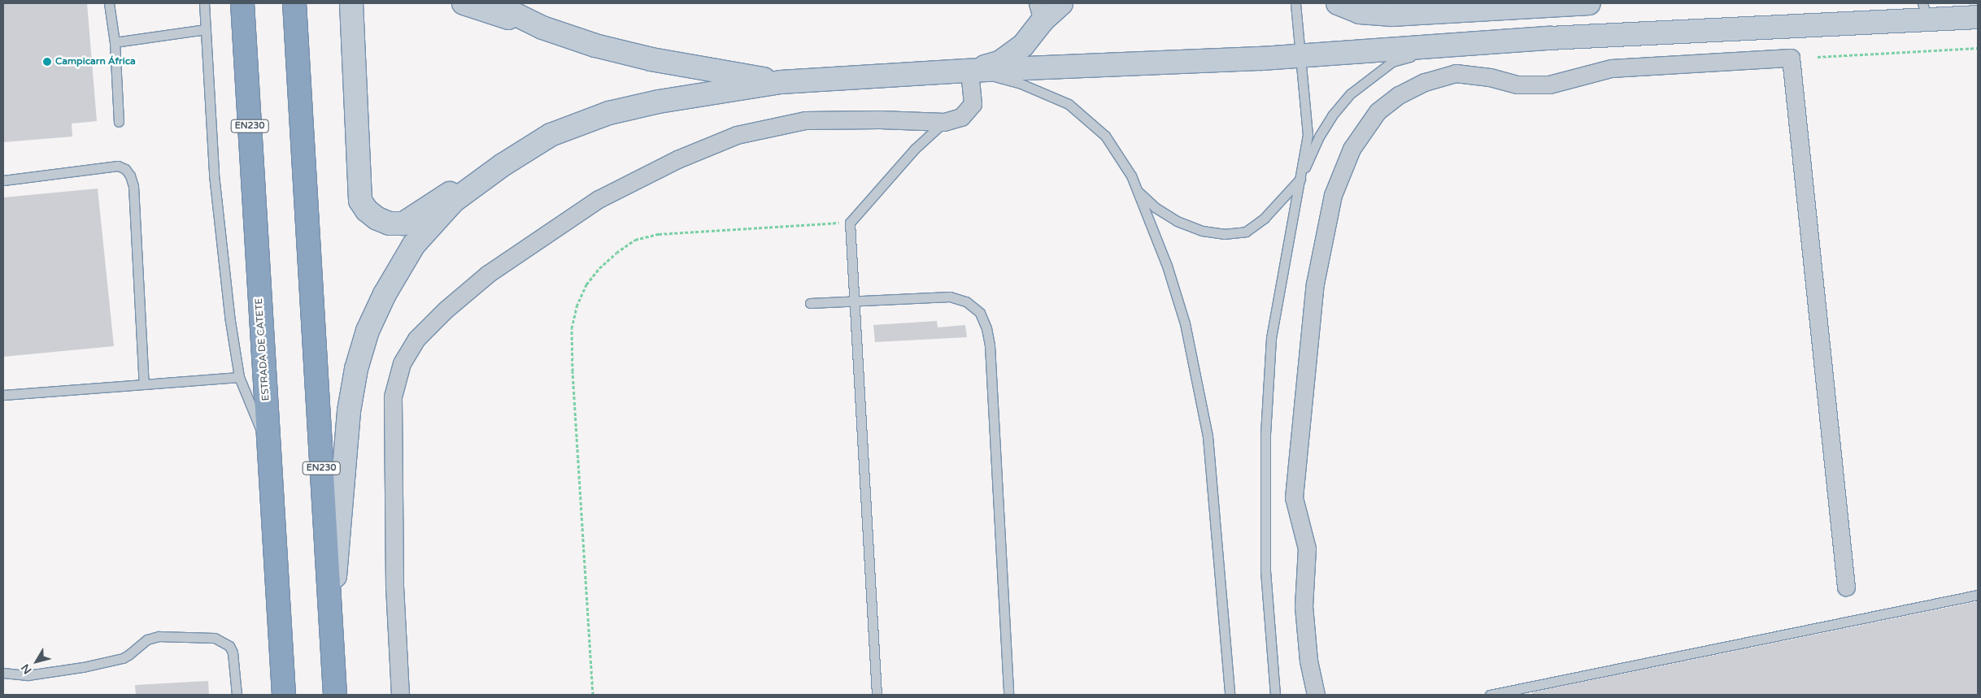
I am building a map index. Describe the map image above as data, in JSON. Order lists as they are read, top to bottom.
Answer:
{
  "streets": {
    "highway": ["EN230", "ESTRADA DE CATETE"]
  },
  "places": ["Campicarn África"],
  "north": "bottom left"
}
